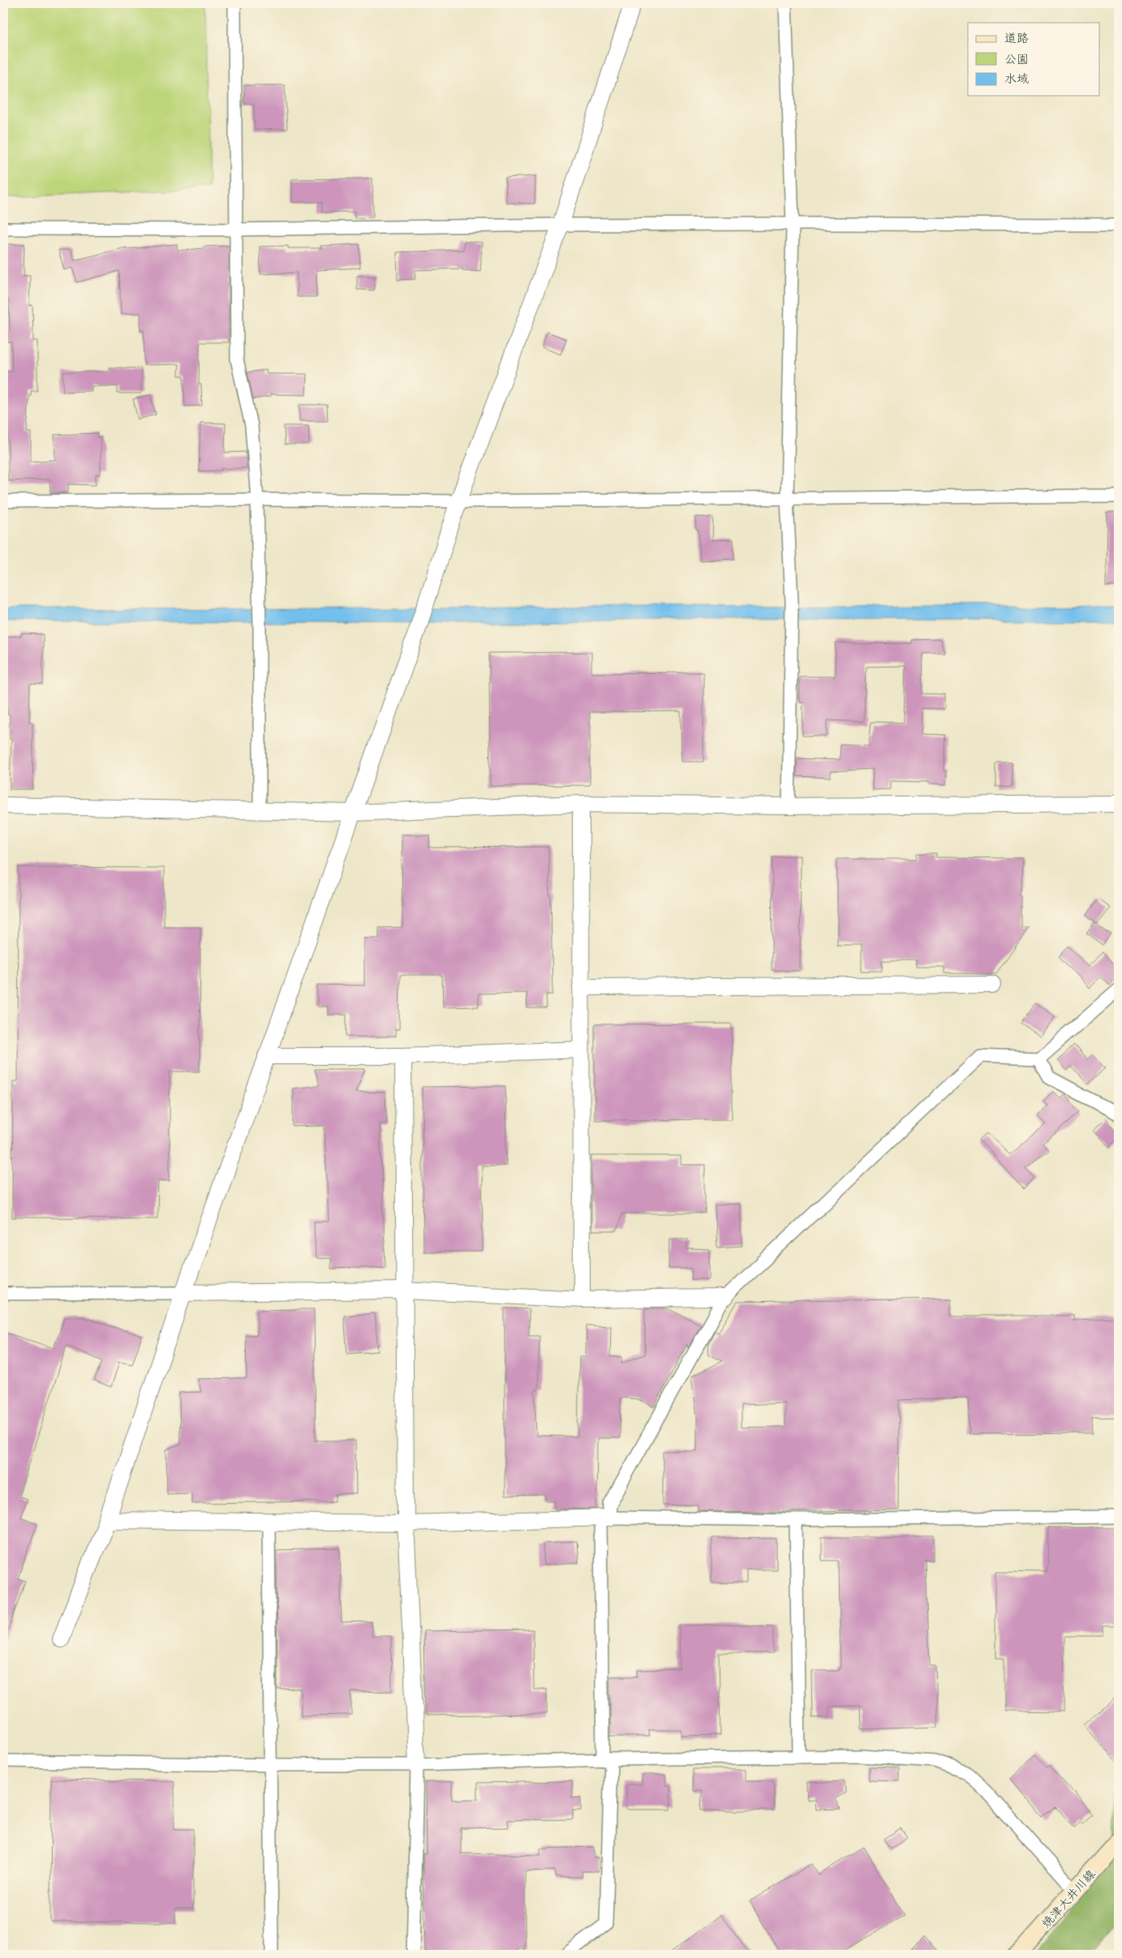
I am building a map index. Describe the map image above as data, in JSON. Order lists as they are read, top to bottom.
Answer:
{
  "streets": {
    "main road": ["焼津大井川線"]
  },
  "legend": ["道路", "公園", "水域"]
}
